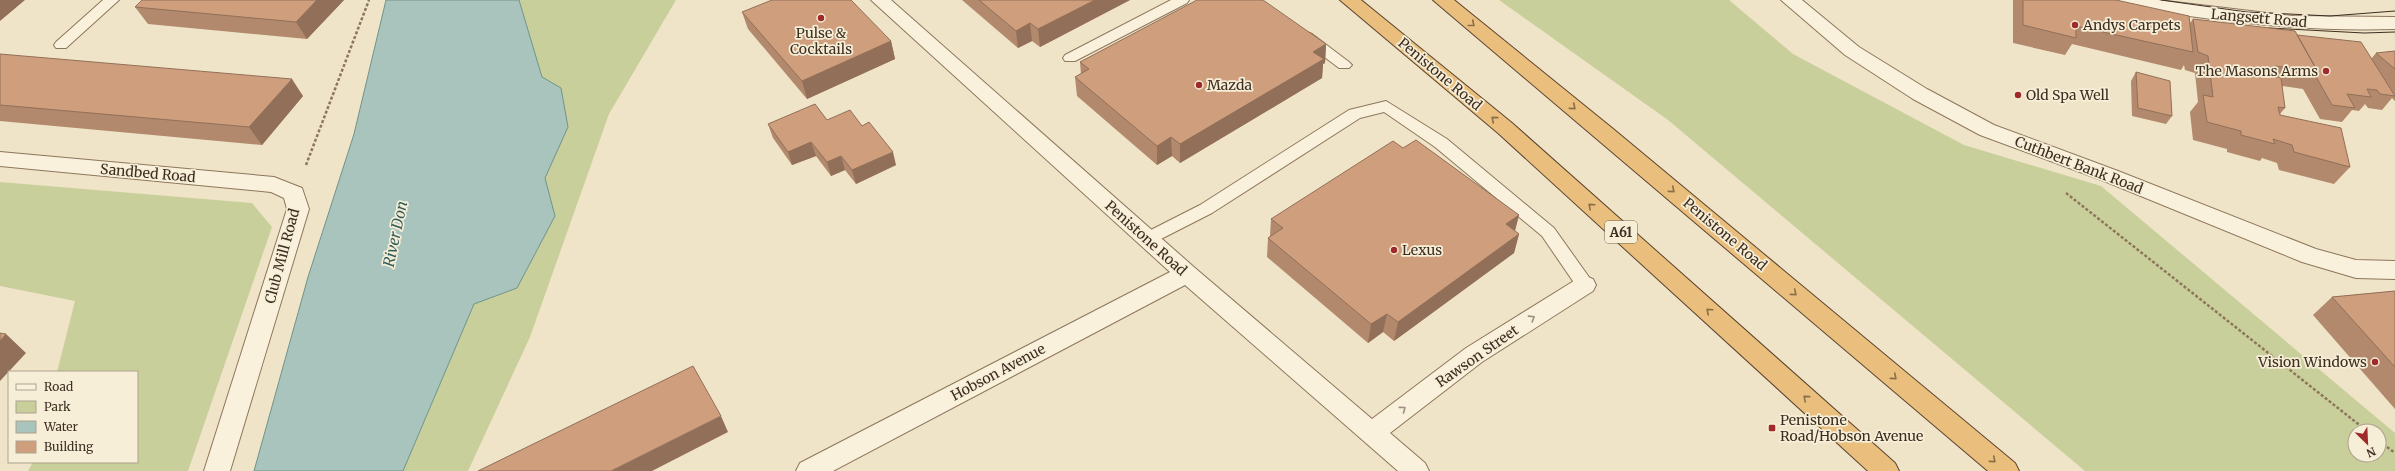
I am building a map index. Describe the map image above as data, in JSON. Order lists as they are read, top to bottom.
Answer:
{
  "streets": {
    "highway": ["Penistone Road", "A61"],
    "street": [
      "Langsett Road",
      "Cuthbert Bank Road",
      "Sandbed Road",
      "Club Mill Road",
      "Rawson Street",
      "Hobson Avenue"
    ]
  },
  "crossings": [
    ["Penistone Road", "Rawson Street"],
    ["Penistone Road", "Hobson Avenue"],
    ["Sandbed Road", "Club Mill Road"]
  ],
  "one_way": ["Rawson Street"],
  "water": ["River Don"],
  "places": {
    "other": [
      "Pulse & Cocktails",
      "Andys Carpets",
      "The Masons Arms",
      "Mazda",
      "Old Spa Well",
      "Lexus",
      "Vision Windows"
    ],
    "transit": ["Penistone Road/Hobson Avenue"]
  },
  "legend": [
    "Road",
    "Park",
    "Water",
    "Building"
  ],
  "north": "bottom right"
}
